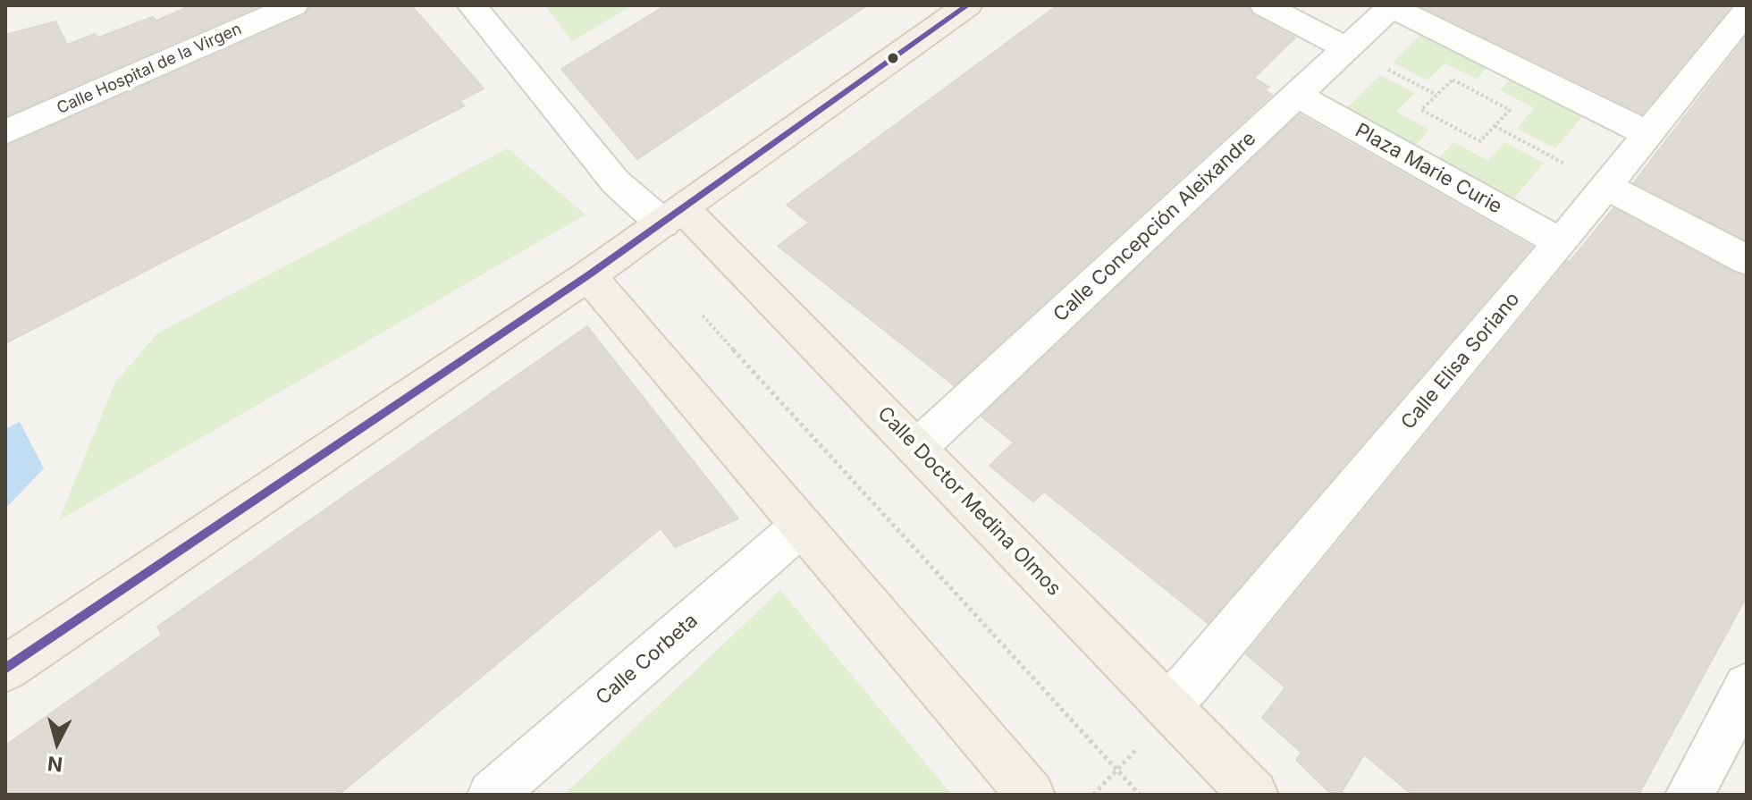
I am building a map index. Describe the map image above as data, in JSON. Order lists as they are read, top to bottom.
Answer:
{
  "streets": {
    "main road": ["Calle Doctor Medina Olmos"],
    "street": [
      "Calle Hospital de la Virgen",
      "Plaza Marie Curie",
      "Calle Concepción Aleixandre",
      "Calle Elisa Soriano",
      "Calle Corbeta"
    ]
  },
  "crossings": [
    ["Plaza Marie Curie", "Calle Concepción Aleixandre"],
    ["Plaza Marie Curie", "Calle Elisa Soriano"],
    ["Calle Concepción Aleixandre", "Calle Doctor Medina Olmos"],
    ["Calle Elisa Soriano", "Calle Doctor Medina Olmos"]
  ],
  "north": "bottom"
}
